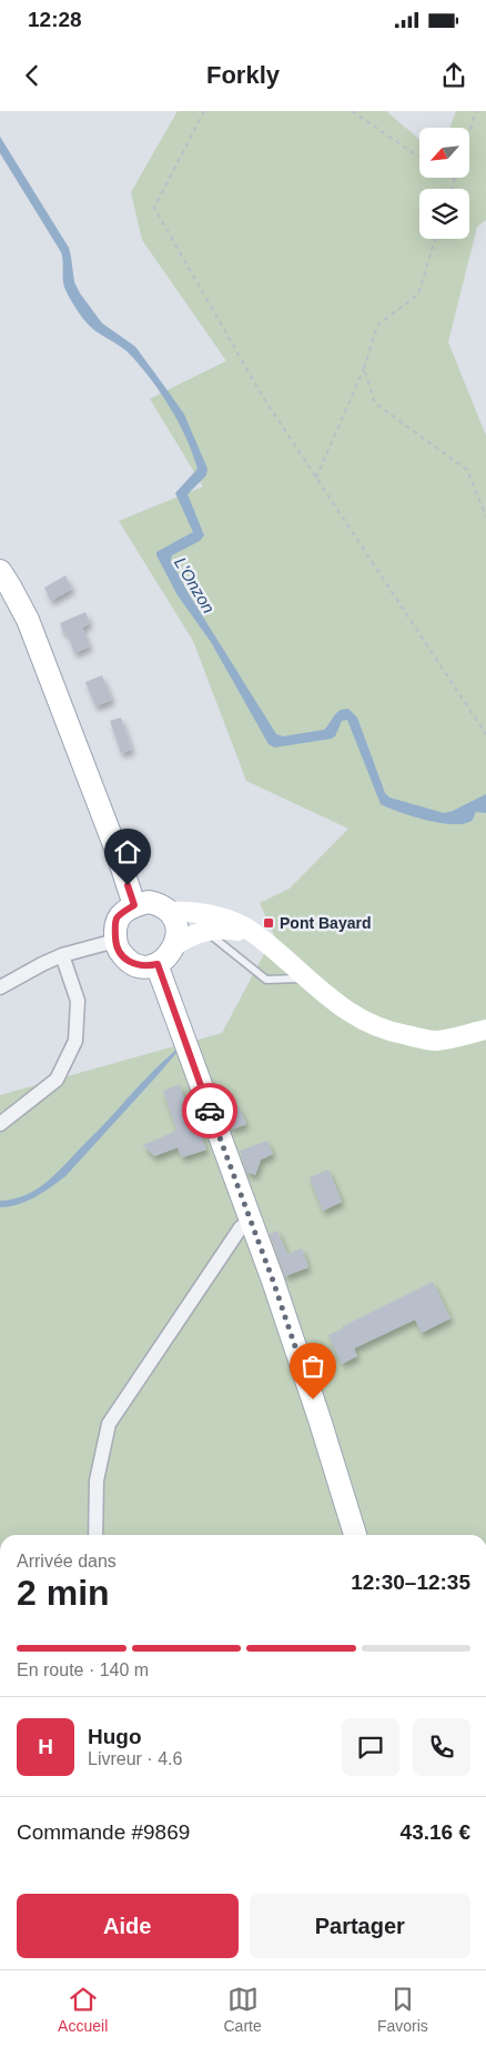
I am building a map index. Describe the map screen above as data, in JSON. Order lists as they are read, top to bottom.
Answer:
{
  "water": ["L'Onzon"],
  "places": {
    "transit": ["Pont Bayard"]
  },
  "north": "bottom left",
  "page": {
    "status": "12:28",
    "header": "Forkly",
    "heading": ["2 min", "Arrivée dans", "12:30–12:35"],
    "panel": [
      "Hugo",
      "Livreur · 4.6",
      "Commande #9869",
      "43.16 €"
    ],
    "bar": "En route · 140 m",
    "round": "H",
    "buttons": ["Aide", "Partager"],
    "tabs": ["Accueil", "Carte", "Favoris"]
  }
}
